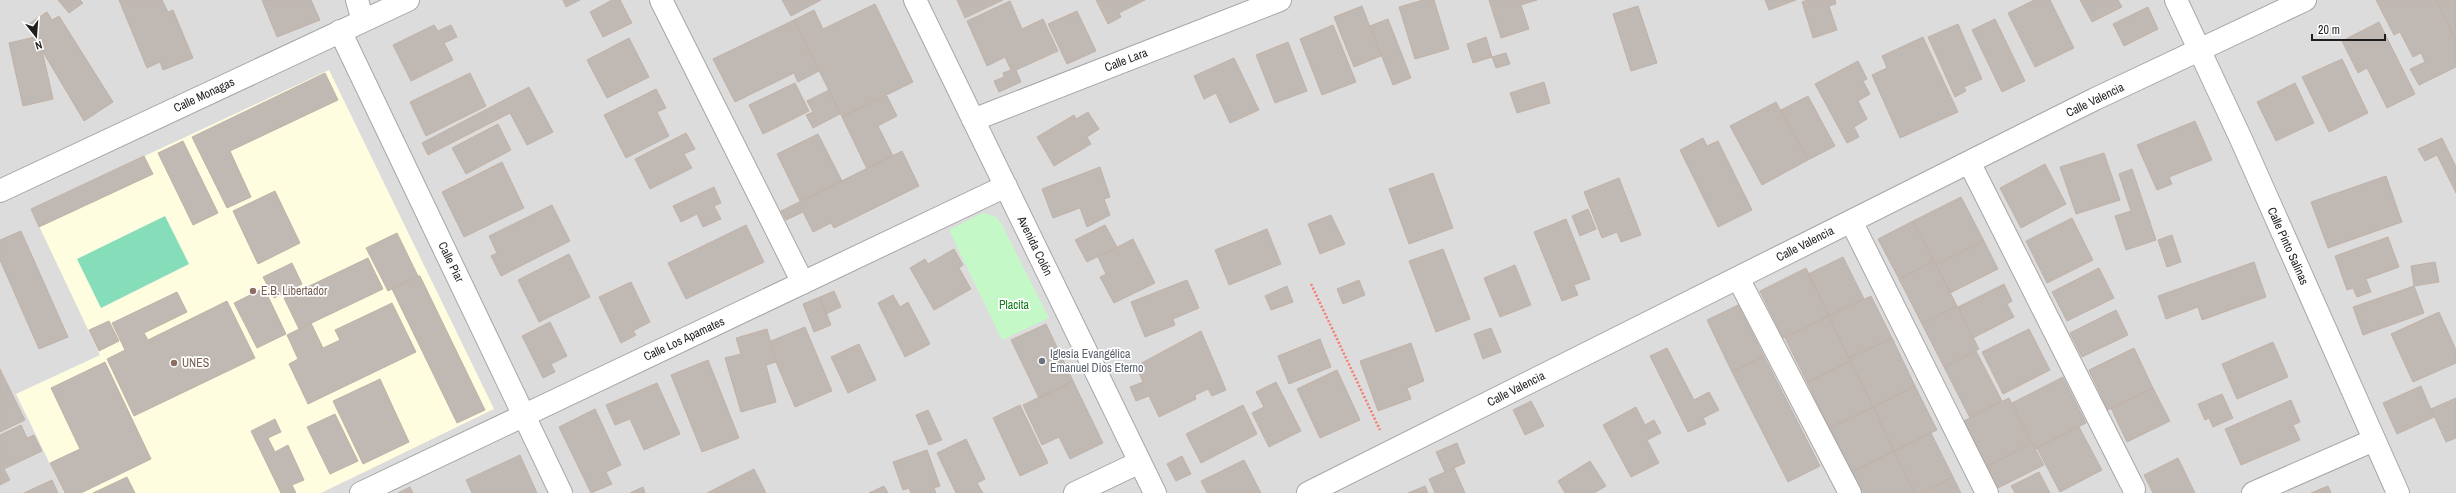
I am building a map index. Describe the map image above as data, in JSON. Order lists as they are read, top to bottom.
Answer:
{
  "streets": {
    "street": [
      "Calle Lara",
      "Calle Monagas",
      "Calle Valencia",
      "Avenida Colón",
      "Calle Pinto Salinas",
      "Calle Piar",
      "Calle Los Apamates"
    ]
  },
  "crossings": [
    ["Calle Lara", "Avenida Colón"],
    ["Calle Monagas", "Calle Piar"],
    ["Calle Valencia", "Calle Pinto Salinas"],
    ["Avenida Colón", "Calle Los Apamates"],
    ["Calle Piar", "Calle Los Apamates"]
  ],
  "parks": ["Placita"],
  "places": ["E.B. Libertador", "Iglesia Evangélica Emanuel Dios Eterno", "UNES"],
  "scale_bar": "20 m",
  "north": "bottom"
}
